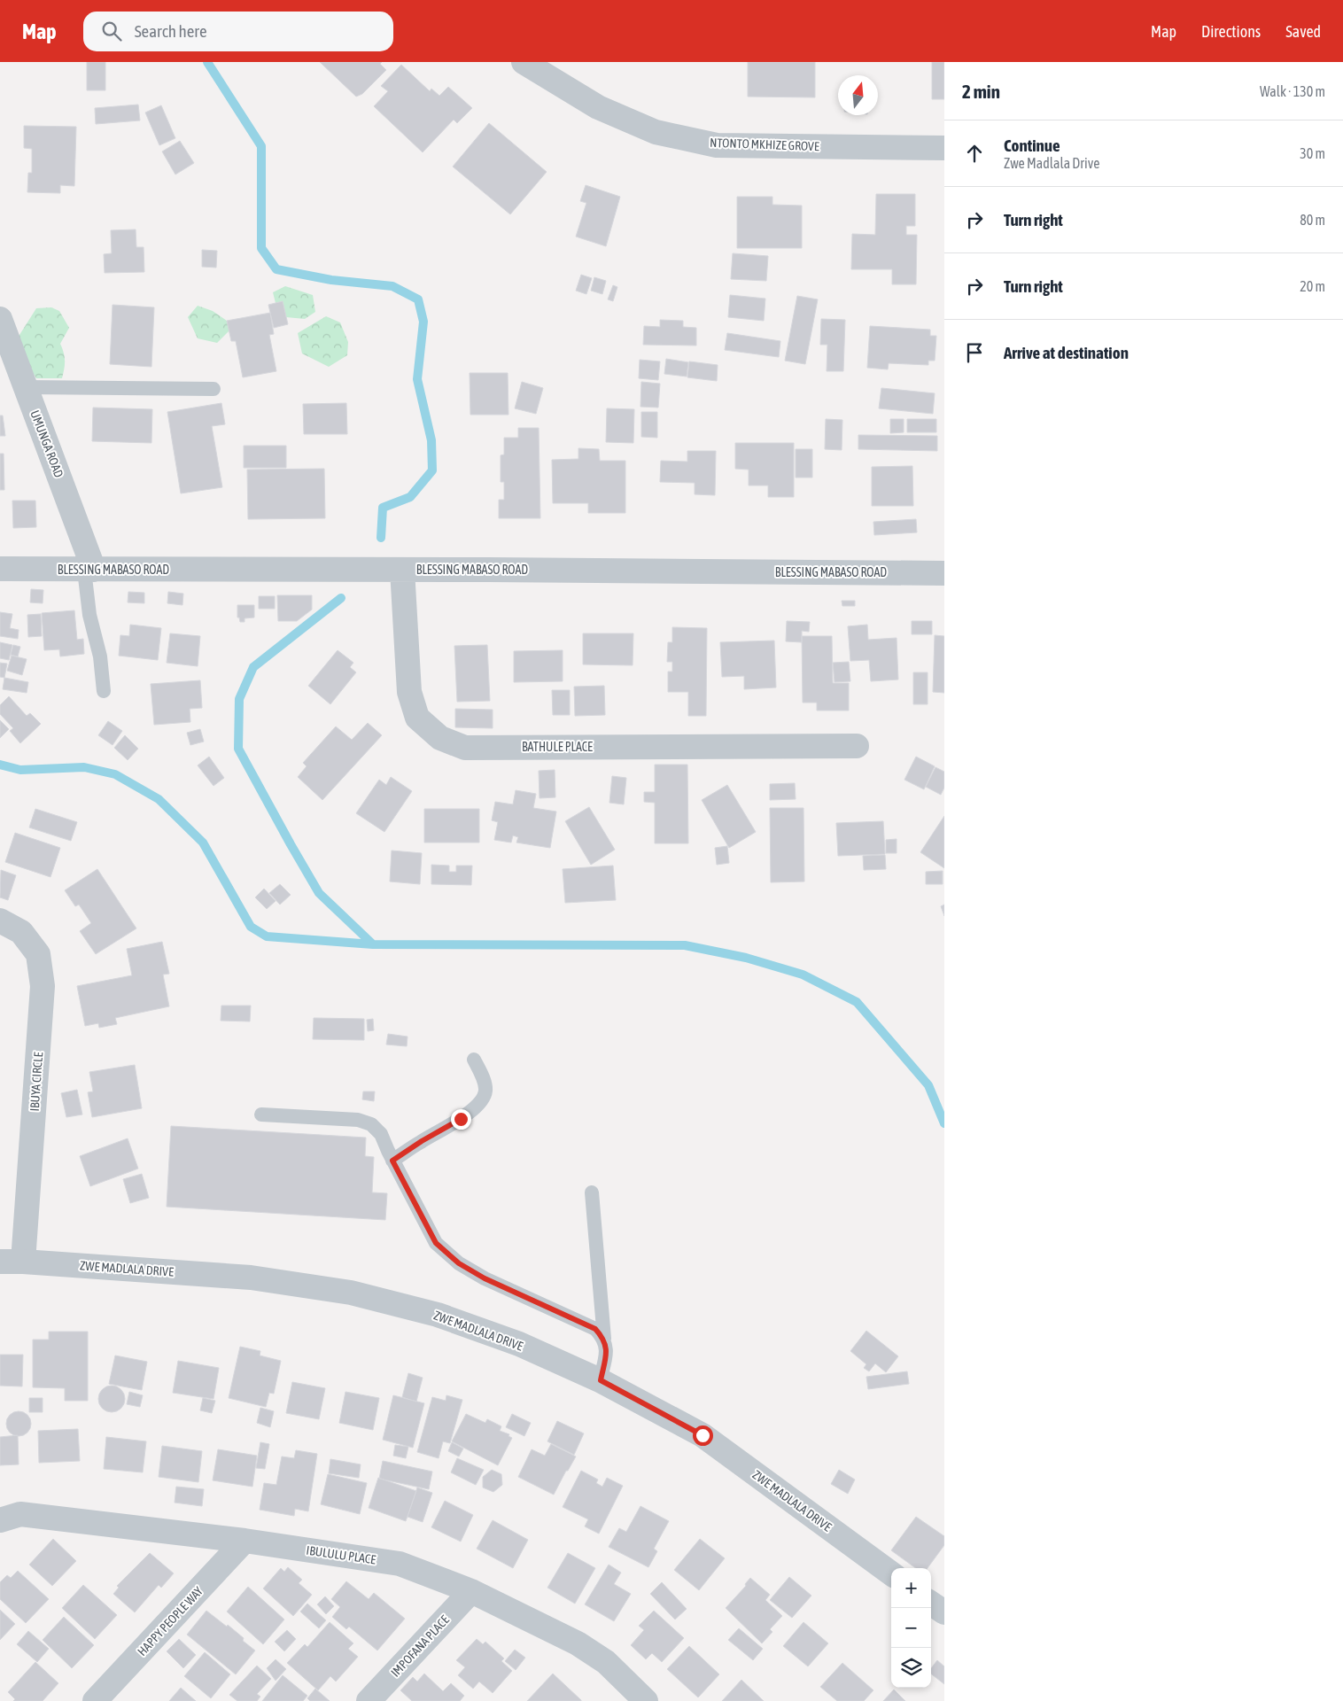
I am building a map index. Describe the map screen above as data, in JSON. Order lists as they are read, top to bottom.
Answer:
{
  "streets": {
    "street": [
      "NTONTO MKHIZE GROVE",
      "UMUNGA ROAD",
      "BLESSING MABASO ROAD",
      "BATHULE PLACE",
      "IBUYA CIRCLE",
      "ZWE MADLALA DRIVE",
      "IBULULU PLACE",
      "HAPPY PEOPLE WAY",
      "IMPOFANA PLACE"
    ]
  },
  "crossings": [
    ["UMUNGA ROAD", "BLESSING MABASO ROAD"],
    ["BLESSING MABASO ROAD", "BATHULE PLACE"],
    ["IBUYA CIRCLE", "ZWE MADLALA DRIVE"],
    ["IBULULU PLACE", "HAPPY PEOPLE WAY"],
    ["IBULULU PLACE", "IMPOFANA PLACE"]
  ],
  "north": "top",
  "page": {
    "header": "Map",
    "search": "Search here",
    "nav": ["Map", "Directions", "Saved"],
    "heading": ["2 min", "Walk · 130 m"],
    "list": [
      ["Continue", "Zwe Madlala Drive", "30 m"],
      ["Turn right", "80 m"],
      ["Turn right", "20 m"],
      "Arrive at destination"
    ],
    "map_buttons": ["+", "−"]
  }
}
